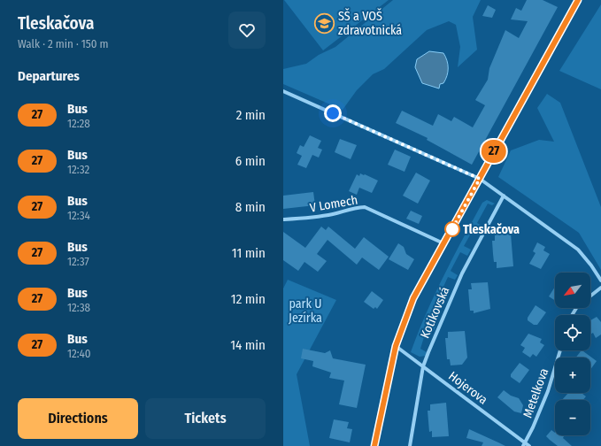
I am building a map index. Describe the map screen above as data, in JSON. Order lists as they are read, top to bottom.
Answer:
{
  "streets": {
    "street": [
      "V Lomech",
      "Kotikovská",
      "Hojerova",
      "Metelkova"
    ]
  },
  "crossings": [
    ["Kotikovská", "Hojerova"],
    ["Hojerova", "Metelkova"]
  ],
  "parks": ["park U Jezírka"],
  "places": {
    "school or university": ["SŠ a VOŠ zdravotnická"],
    "other": ["Tleskačova"]
  },
  "lines": ["bus line 27"],
  "north": "bottom left",
  "page": {
    "heading": [
      ["Tleskačova", "Walk · 2 min · 150 m"],
      "Departures"
    ],
    "on_map": "27",
    "list": [
      {
        "mark": "27",
        "name": "Bus",
        "note": "12:28",
        "value": "2 min"
      },
      {
        "mark": "27",
        "name": "Bus",
        "note": "12:32",
        "value": "6 min"
      },
      {
        "mark": "27",
        "name": "Bus",
        "note": "12:34",
        "value": "8 min"
      },
      {
        "mark": "27",
        "name": "Bus",
        "note": "12:37",
        "value": "11 min"
      },
      {
        "mark": "27",
        "name": "Bus",
        "note": "12:38",
        "value": "12 min"
      },
      {
        "mark": "27",
        "name": "Bus",
        "note": "12:40",
        "value": "14 min"
      }
    ],
    "map_buttons": ["+", "−"],
    "buttons": ["Directions", "Tickets"]
  }
}
